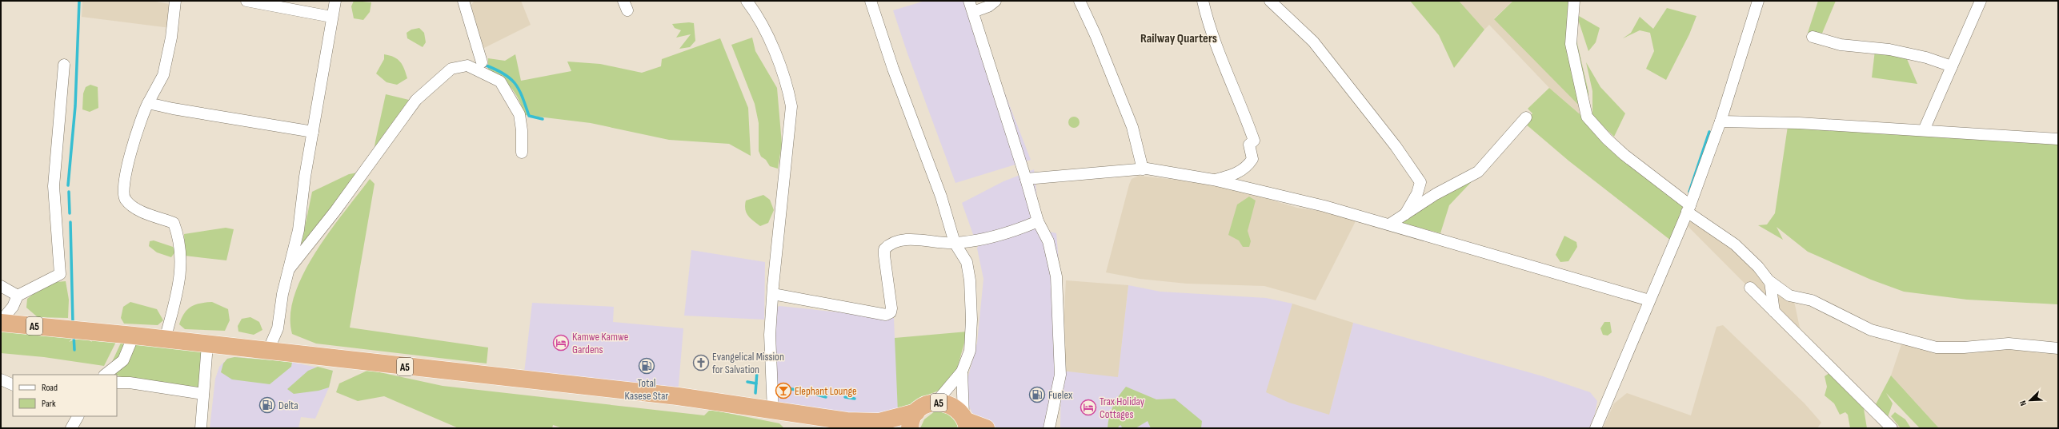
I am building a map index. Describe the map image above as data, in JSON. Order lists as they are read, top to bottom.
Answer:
{
  "streets": {
    "highway": ["A5"]
  },
  "districts": ["Railway Quarters"],
  "places": {
    "hotel": ["Kamwe Kamwe Gardens", "Trax Holiday Cottages"],
    "church": ["Evangelical Mission for Salvation"],
    "fuel station": ["Total Kasese Star", "Fuelex", "Delta"],
    "bar": ["Elephant Lounge"]
  },
  "legend": ["Road", "Park"],
  "north": "bottom left"
}
